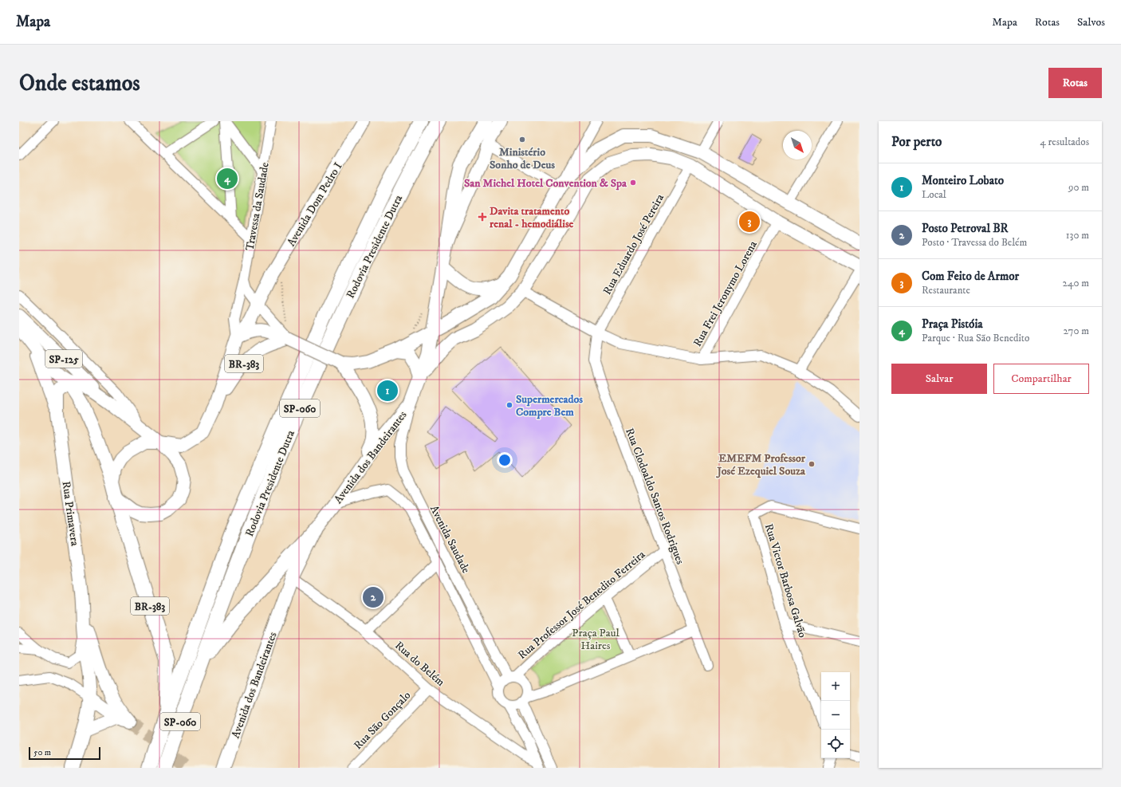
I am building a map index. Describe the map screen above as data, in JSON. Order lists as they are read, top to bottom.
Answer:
{
  "streets": {
    "highway": ["Rodovia Presidente Dutra", "BR-383", "SP-060"],
    "main road": [
      "Avenida Dom Pedro I",
      "SP-125",
      "Avenida dos Bandeirantes",
      "Rua Primavera"
    ],
    "street": [
      "Travessa da Saudade",
      "Rua Eduardo José Pereira",
      "Rua Frei Jeronymo Lorena",
      "Rua Clodoaldo Santos Rodrigues",
      "Avenida Saudade",
      "Rua Victor Barbosa Galvão",
      "Rua Professor José Benedito Ferreira",
      "Rua do Belém",
      "Rua São Gonçalo"
    ]
  },
  "crossings": [
    ["Avenida Dom Pedro I", "Travessa da Saudade"],
    ["Avenida Dom Pedro I", "BR-383"],
    ["Travessa da Saudade", "BR-383"],
    ["Rua Eduardo José Pereira", "Rua Clodoaldo Santos Rodrigues"],
    ["Rodovia Presidente Dutra", "BR-383"],
    ["SP-125", "BR-383"],
    ["Avenida dos Bandeirantes", "Avenida Saudade"],
    ["Avenida dos Bandeirantes", "Rua do Belém"],
    ["Rua Clodoaldo Santos Rodrigues", "Rua Professor José Benedito Ferreira"],
    ["Avenida Saudade", "Rua Professor José Benedito Ferreira"],
    ["Avenida Saudade", "Rua do Belém"],
    ["Rua do Belém", "Rua São Gonçalo"]
  ],
  "parks": ["Praça Paul Haires"],
  "places": {
    "other": [
      "Ministério Sonho de Deus",
      "San Michel Hotel Convention & Spa",
      "Supermercados Compre Bem",
      "EMEFM Professor José Ezequiel Souza"
    ],
    "health": ["Davita tratamento renal - hemodiálise"]
  },
  "scale_bar": "50 m",
  "north": "bottom right",
  "page": {
    "header": "Mapa",
    "nav": ["Mapa", "Rotas", "Salvos"],
    "buttons": [
      "Rotas",
      ["Salvar", "Compartilhar"]
    ],
    "title": "Onde estamos",
    "heading": ["Por perto", "4 resultados"],
    "list": [
      {
        "mark": "1",
        "name": "Monteiro Lobato",
        "note": "Local",
        "value": "90 m"
      },
      {
        "mark": "2",
        "name": "Posto Petroval BR",
        "note": "Posto · Travessa do Belém",
        "value": "130 m"
      },
      {
        "mark": "3",
        "name": "Com Feito de Armor",
        "note": "Restaurante",
        "value": "240 m"
      },
      {
        "mark": "4",
        "name": "Praça Pistóia",
        "note": "Parque · Rua São Benedito",
        "value": "270 m"
      }
    ],
    "pins": [
      "4",
      "3",
      "1",
      "2"
    ],
    "map_buttons": ["+", "−"],
    "scale": "50 m"
  }
}
